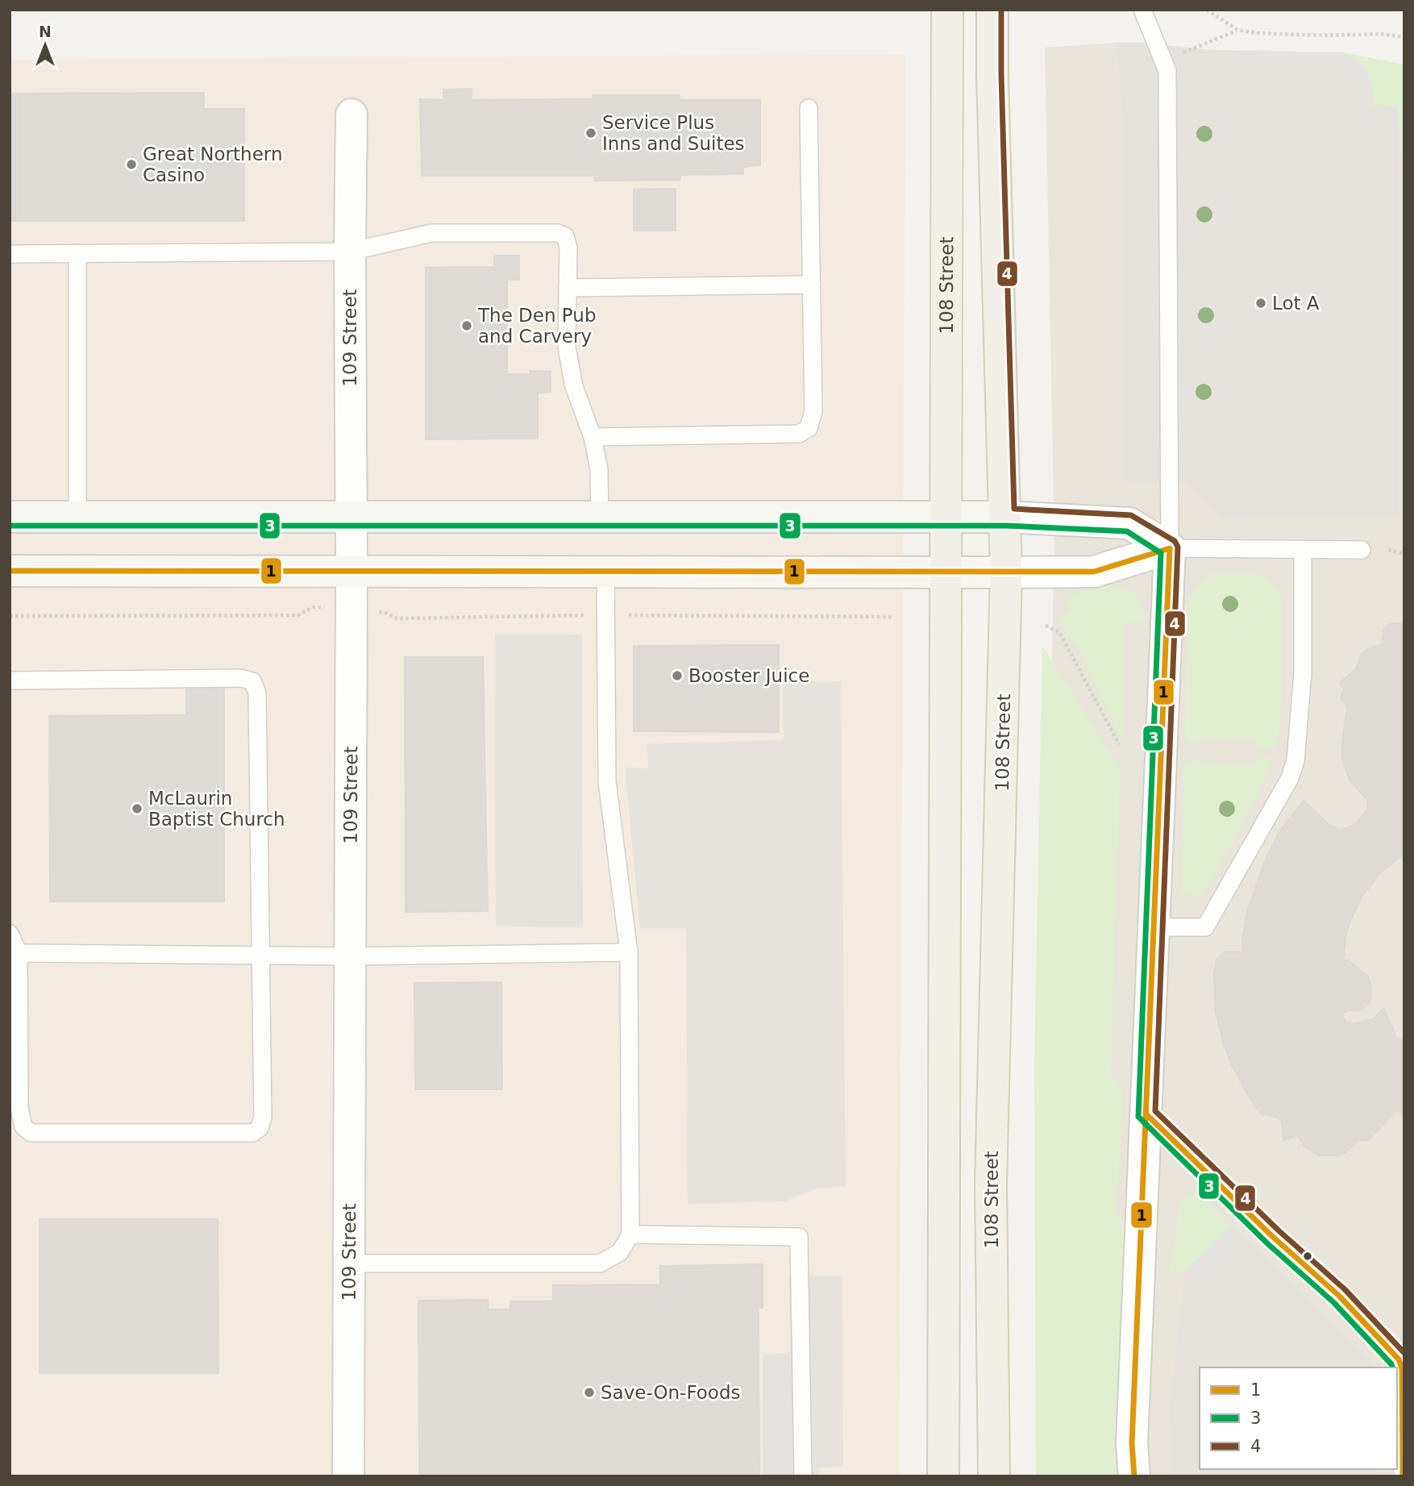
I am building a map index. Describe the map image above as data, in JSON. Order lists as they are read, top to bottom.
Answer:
{
  "streets": {
    "main road": ["108 Street"],
    "street": ["109 Street"]
  },
  "places": [
    "Service Plus Inns and Suites",
    "Great Northern Casino",
    "Lot A",
    "The Den Pub and Carvery",
    "Booster Juice",
    "McLaurin Baptist Church",
    "Save-On-Foods"
  ],
  "lines": ["transit line 4", "transit line 3", "transit line 1"],
  "legend": ["1", "3", "4"],
  "north": "top"
}
